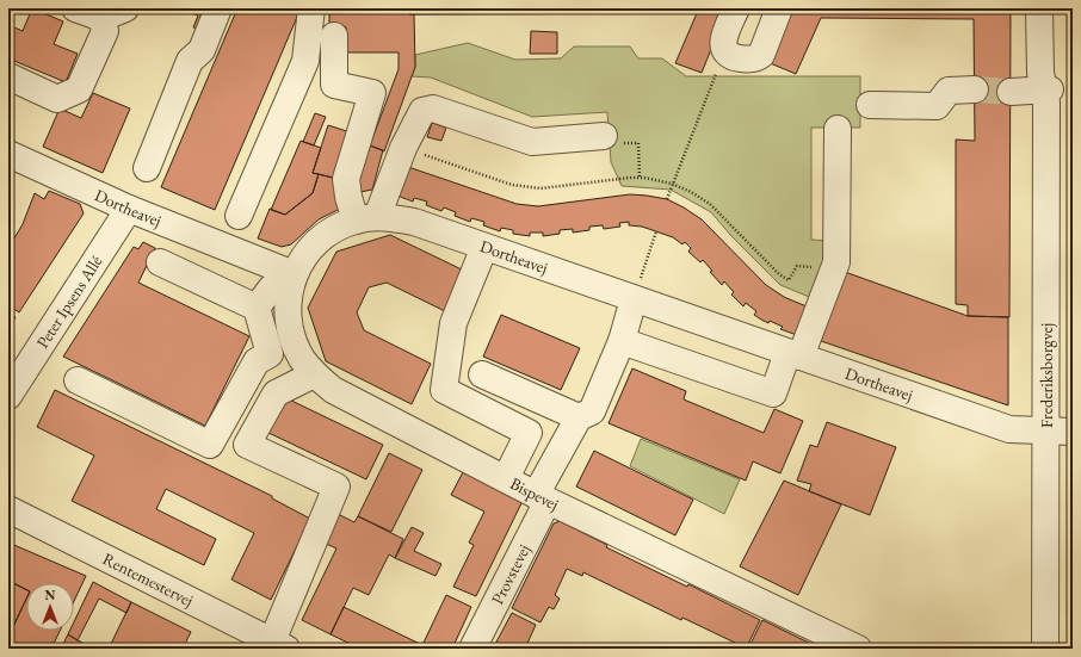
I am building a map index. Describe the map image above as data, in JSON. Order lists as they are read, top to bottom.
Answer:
{
  "streets": {
    "street": [
      "Dortheavej",
      "Peter Ipsens Allé",
      "Frederiksborgvej",
      "Bispevej",
      "Provstevej",
      "Rentemestervej"
    ]
  },
  "crossings": [
    ["Dortheavej", "Peter Ipsens Allé"],
    ["Dortheavej", "Frederiksborgvej"],
    ["Dortheavej", "Bispevej"],
    ["Bispevej", "Provstevej"]
  ],
  "north": "top"
}
